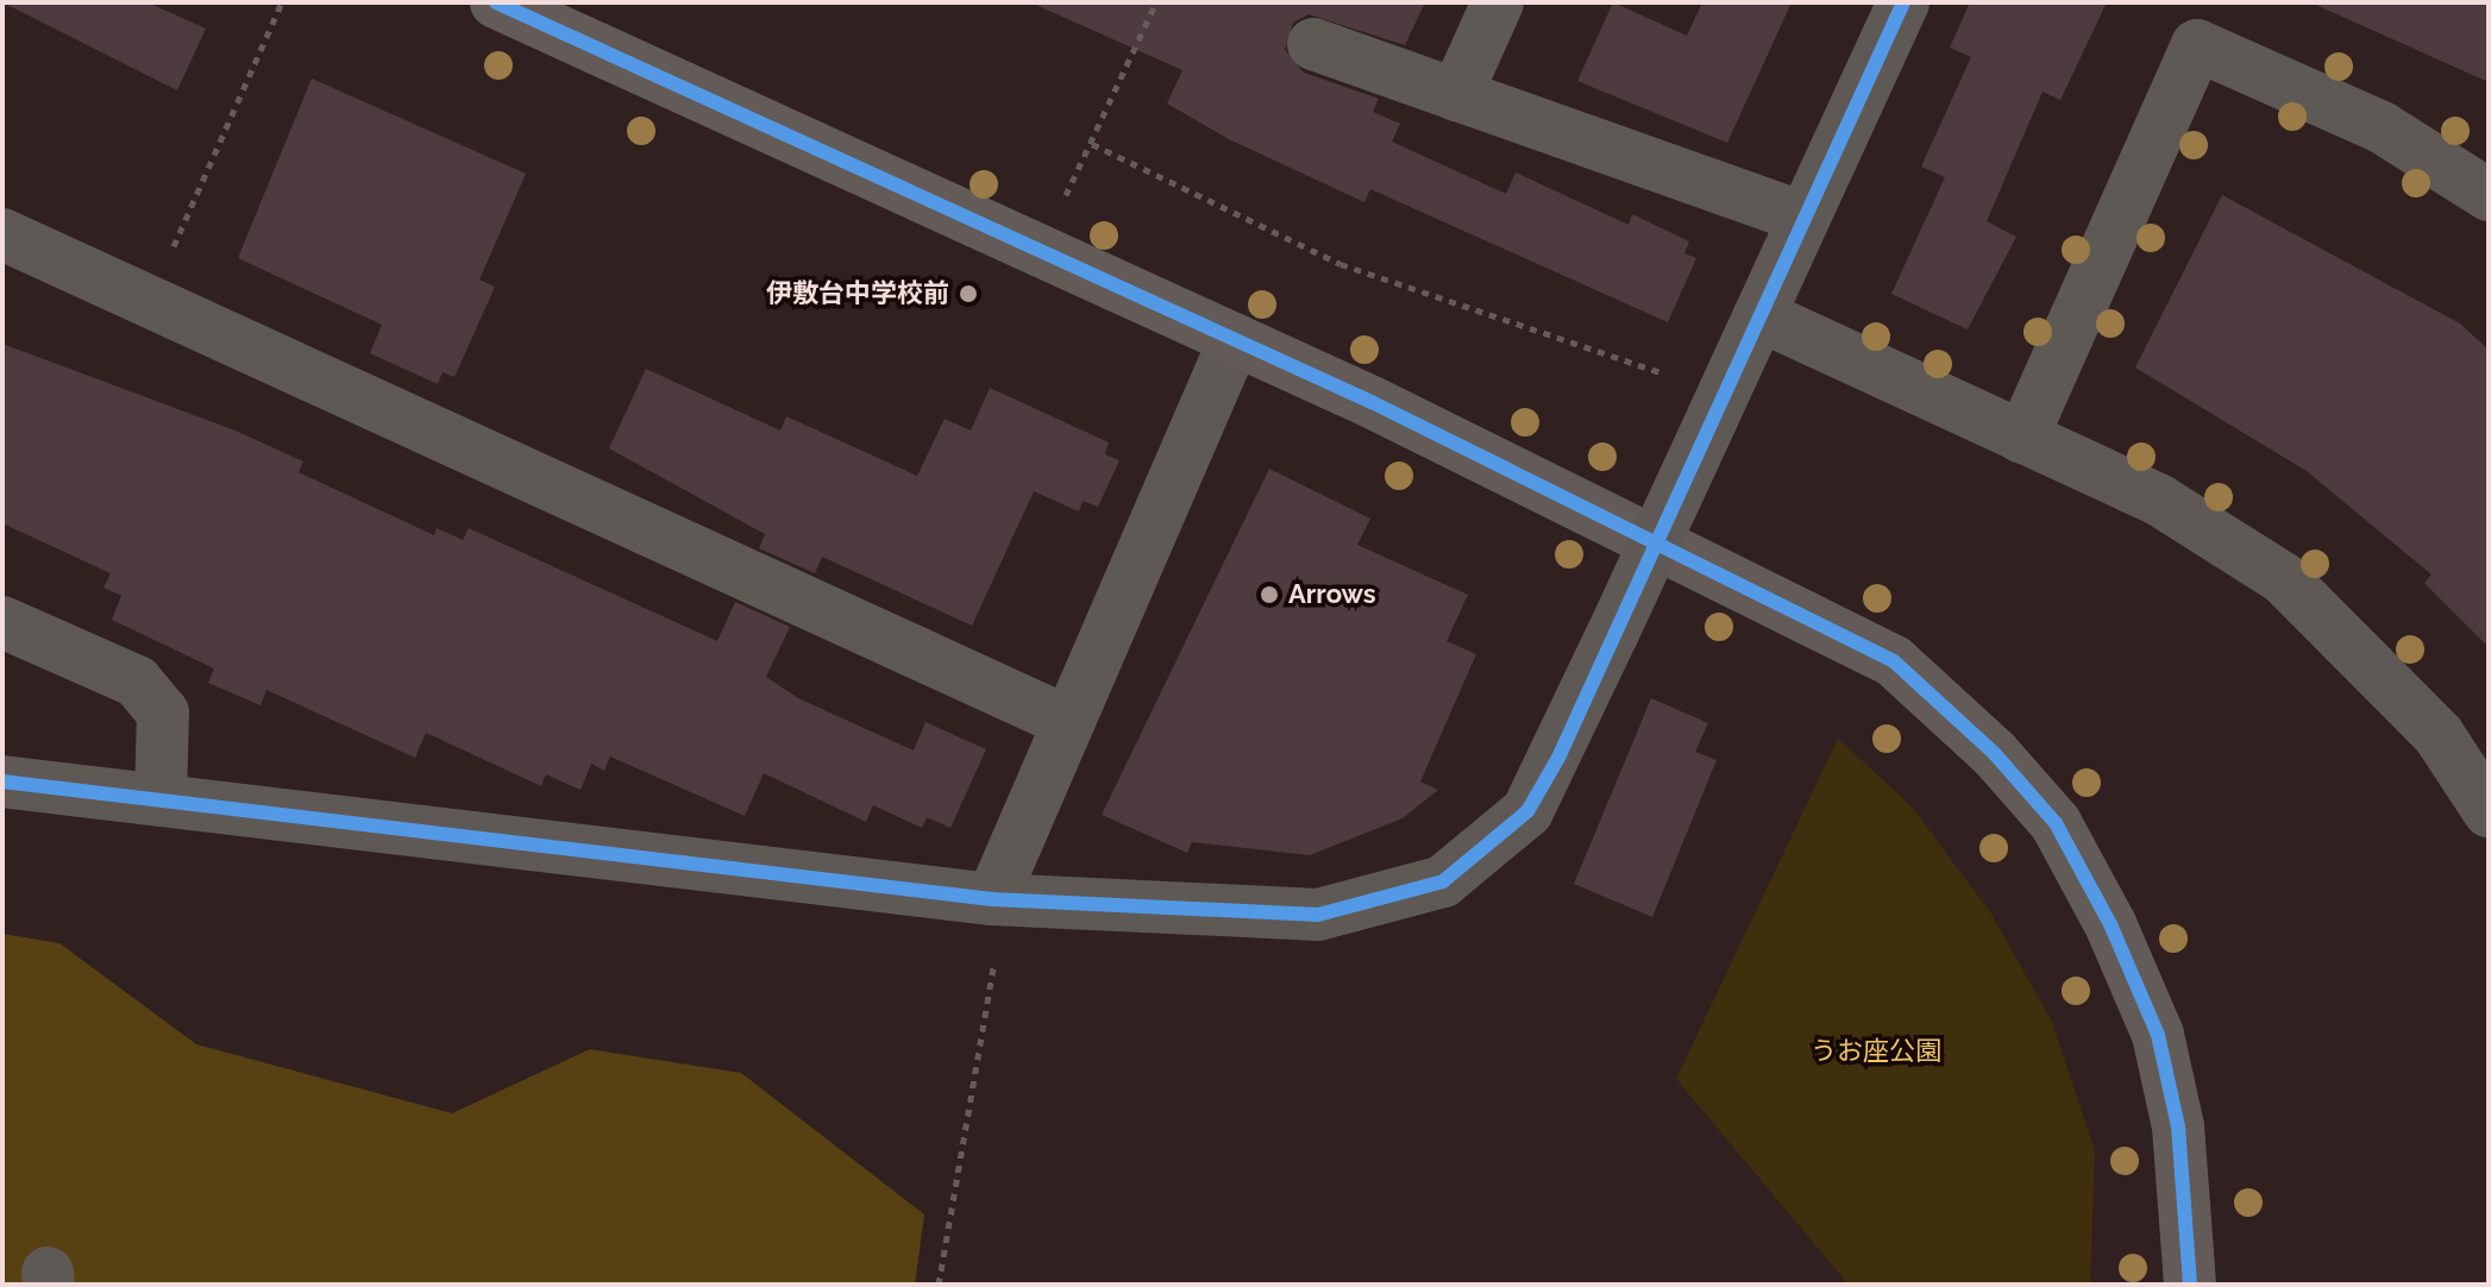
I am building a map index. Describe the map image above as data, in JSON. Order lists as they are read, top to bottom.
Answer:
{
  "parks": ["うお座公園"],
  "places": ["伊敷台中学校前", "Arrows"]
}
